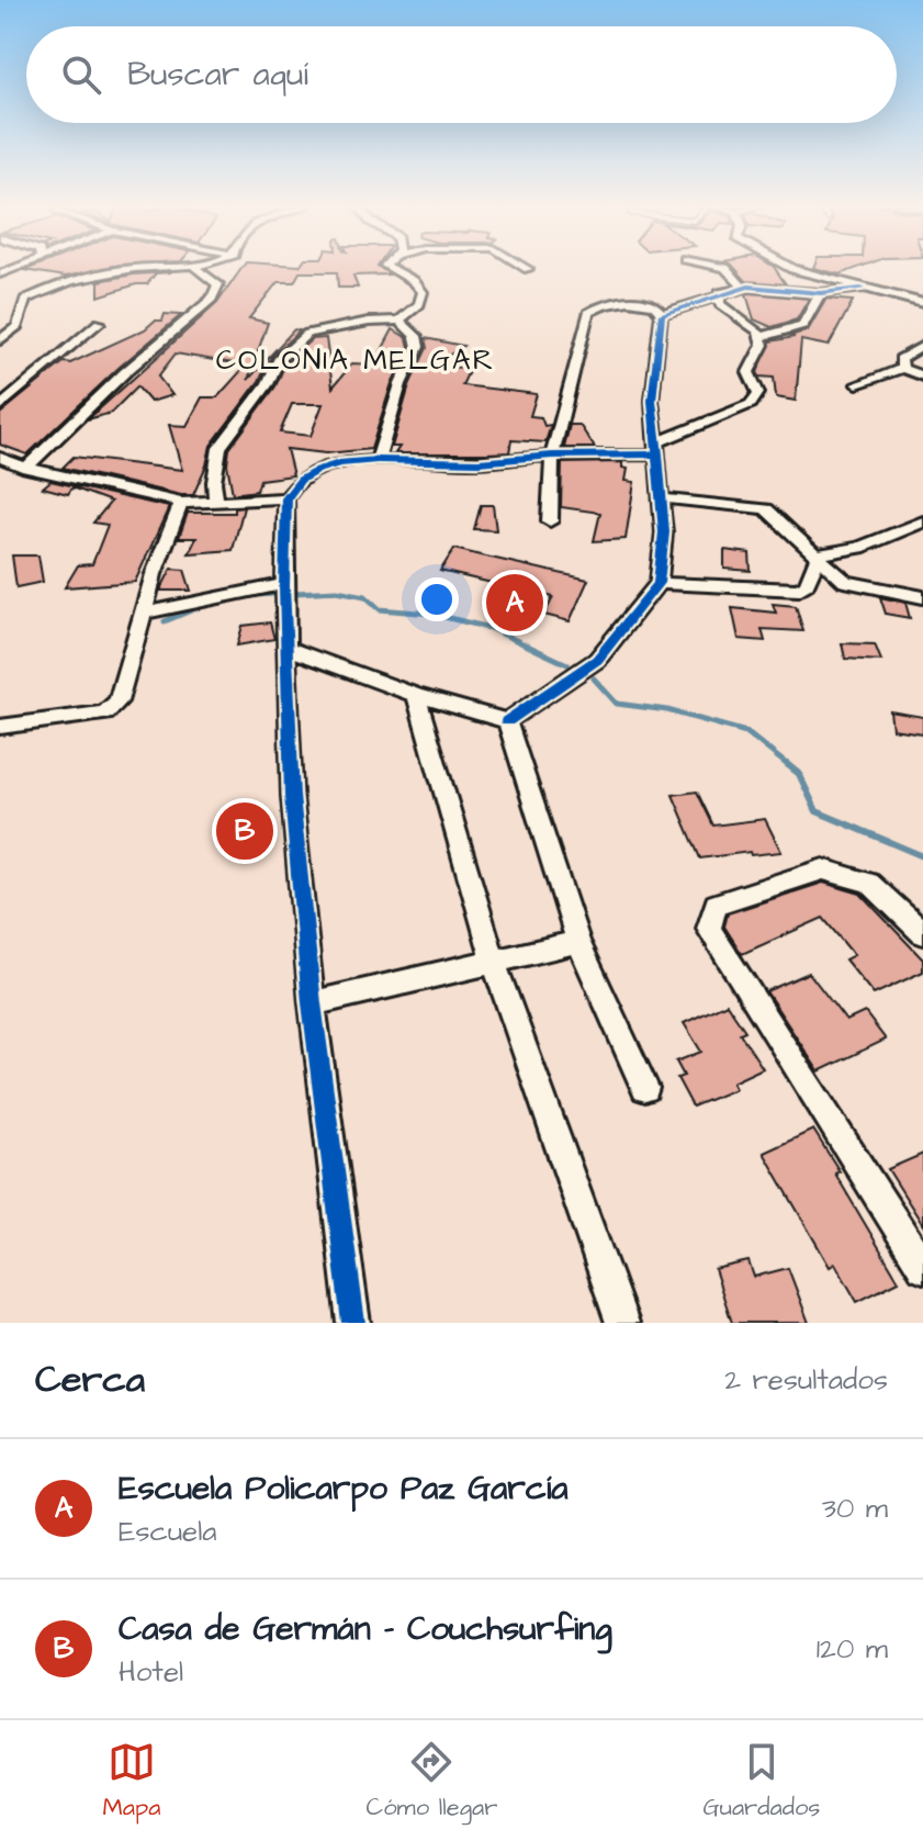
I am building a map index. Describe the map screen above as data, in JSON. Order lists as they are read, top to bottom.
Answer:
{
  "districts": ["COLONIA MELGAR"],
  "page": {
    "search": "Buscar aquí",
    "pins": ["A", "B"],
    "heading": ["Cerca", "2 resultados"],
    "list": [
      {
        "mark": "A",
        "name": "Escuela Policarpo Paz García",
        "note": "Escuela",
        "value": "30 m"
      },
      {
        "mark": "B",
        "name": "Casa de Germán - Couchsurfing",
        "note": "Hotel",
        "value": "120 m"
      }
    ],
    "nav": ["Mapa", "Cómo llegar", "Guardados"]
  }
}
